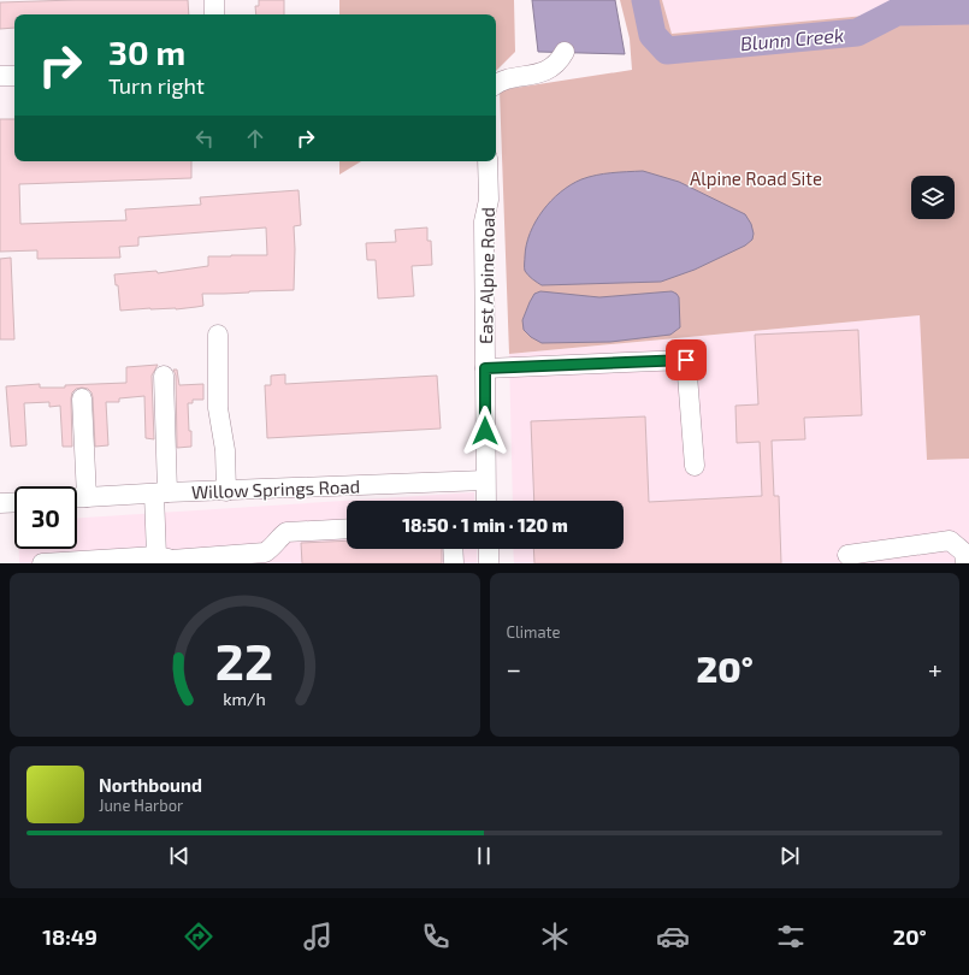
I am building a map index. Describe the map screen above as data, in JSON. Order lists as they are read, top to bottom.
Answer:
{
  "streets": {
    "street": ["East Alpine Road", "Willow Springs Road"]
  },
  "crossings": [
    ["East Alpine Road", "Willow Springs Road"]
  ],
  "water": ["Blunn Creek"],
  "parks": ["Alpine Road Site"],
  "page": {
    "turn": ["30 m", "Turn right"],
    "limit": "30",
    "trip": "18:50 · 1 min · 120 m",
    "tile": "Climate",
    "heat": ["−", "20°", "+"],
    "song": ["Northbound", "June Harbor"],
    "tabs": ["18:49", "20°"],
    "gauge": ["22", "km/h"]
  }
}
